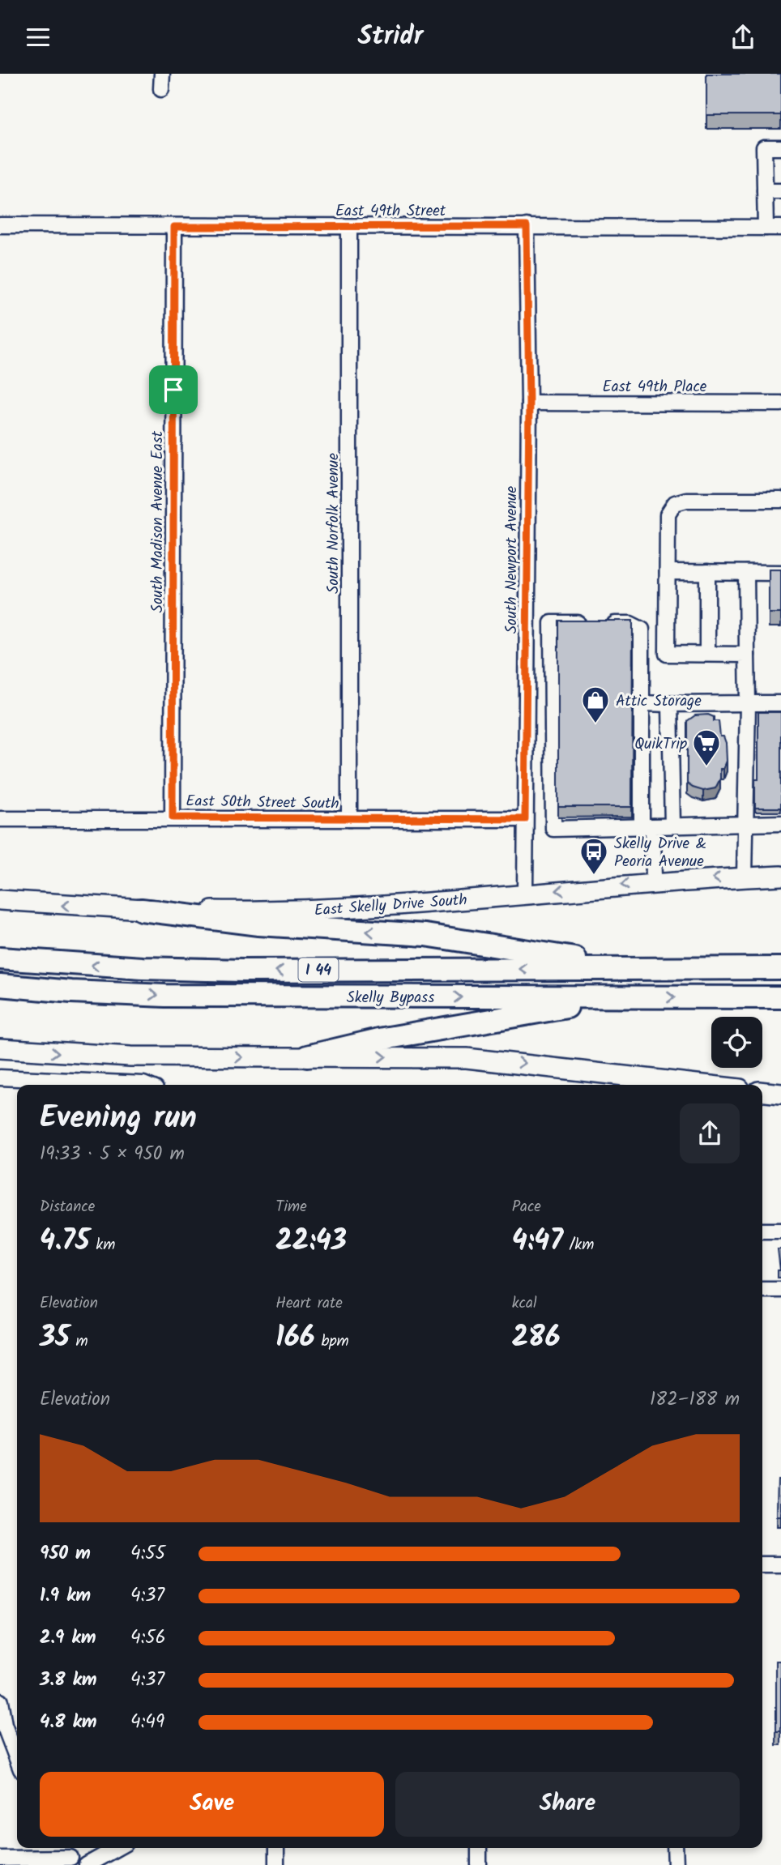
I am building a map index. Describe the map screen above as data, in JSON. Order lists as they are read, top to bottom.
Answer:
{
  "streets": {
    "highway": ["I 44", "Skelly Bypass"],
    "main road": ["East Skelly Drive South"],
    "street": [
      "East 49th Street",
      "East 49th Place",
      "South Madison Avenue East",
      "South Norfolk Avenue",
      "South Newport Avenue",
      "East 50th Street South"
    ]
  },
  "crossings": [
    ["East 49th Street", "South Madison Avenue East"],
    ["East 49th Street", "South Norfolk Avenue"],
    ["East 49th Street", "South Newport Avenue"],
    ["East 49th Place", "South Newport Avenue"],
    ["South Madison Avenue East", "East 50th Street South"],
    ["South Norfolk Avenue", "East 50th Street South"],
    ["South Newport Avenue", "East 50th Street South"],
    ["South Newport Avenue", "East Skelly Drive South"]
  ],
  "places": {
    "shop": ["Attic Storage"],
    "supermarket": ["QuikTrip"],
    "bus stop": ["Skelly Drive & Peoria Avenue"]
  },
  "page": {
    "header": "Stridr",
    "heading": ["Evening run", "19:33 · 5 × 950 m"],
    "stats": [
      ["Distance", "4.75 km"],
      ["Time", "22:43"],
      ["Pace", "4:47 /km"],
      ["Elevation", "35 m"],
      ["Heart rate", "166 bpm"],
      ["kcal", "286"]
    ],
    "chart": ["Elevation", "182–188 m"],
    "list": [
      {
        "name": "950 m",
        "note": "4:55"
      },
      {
        "name": "1.9 km",
        "note": "4:37"
      },
      {
        "name": "2.9 km",
        "note": "4:56"
      },
      {
        "name": "3.8 km",
        "note": "4:37"
      },
      {
        "name": "4.8 km",
        "note": "4:49"
      }
    ],
    "buttons": ["Save", "Share"]
  }
}
